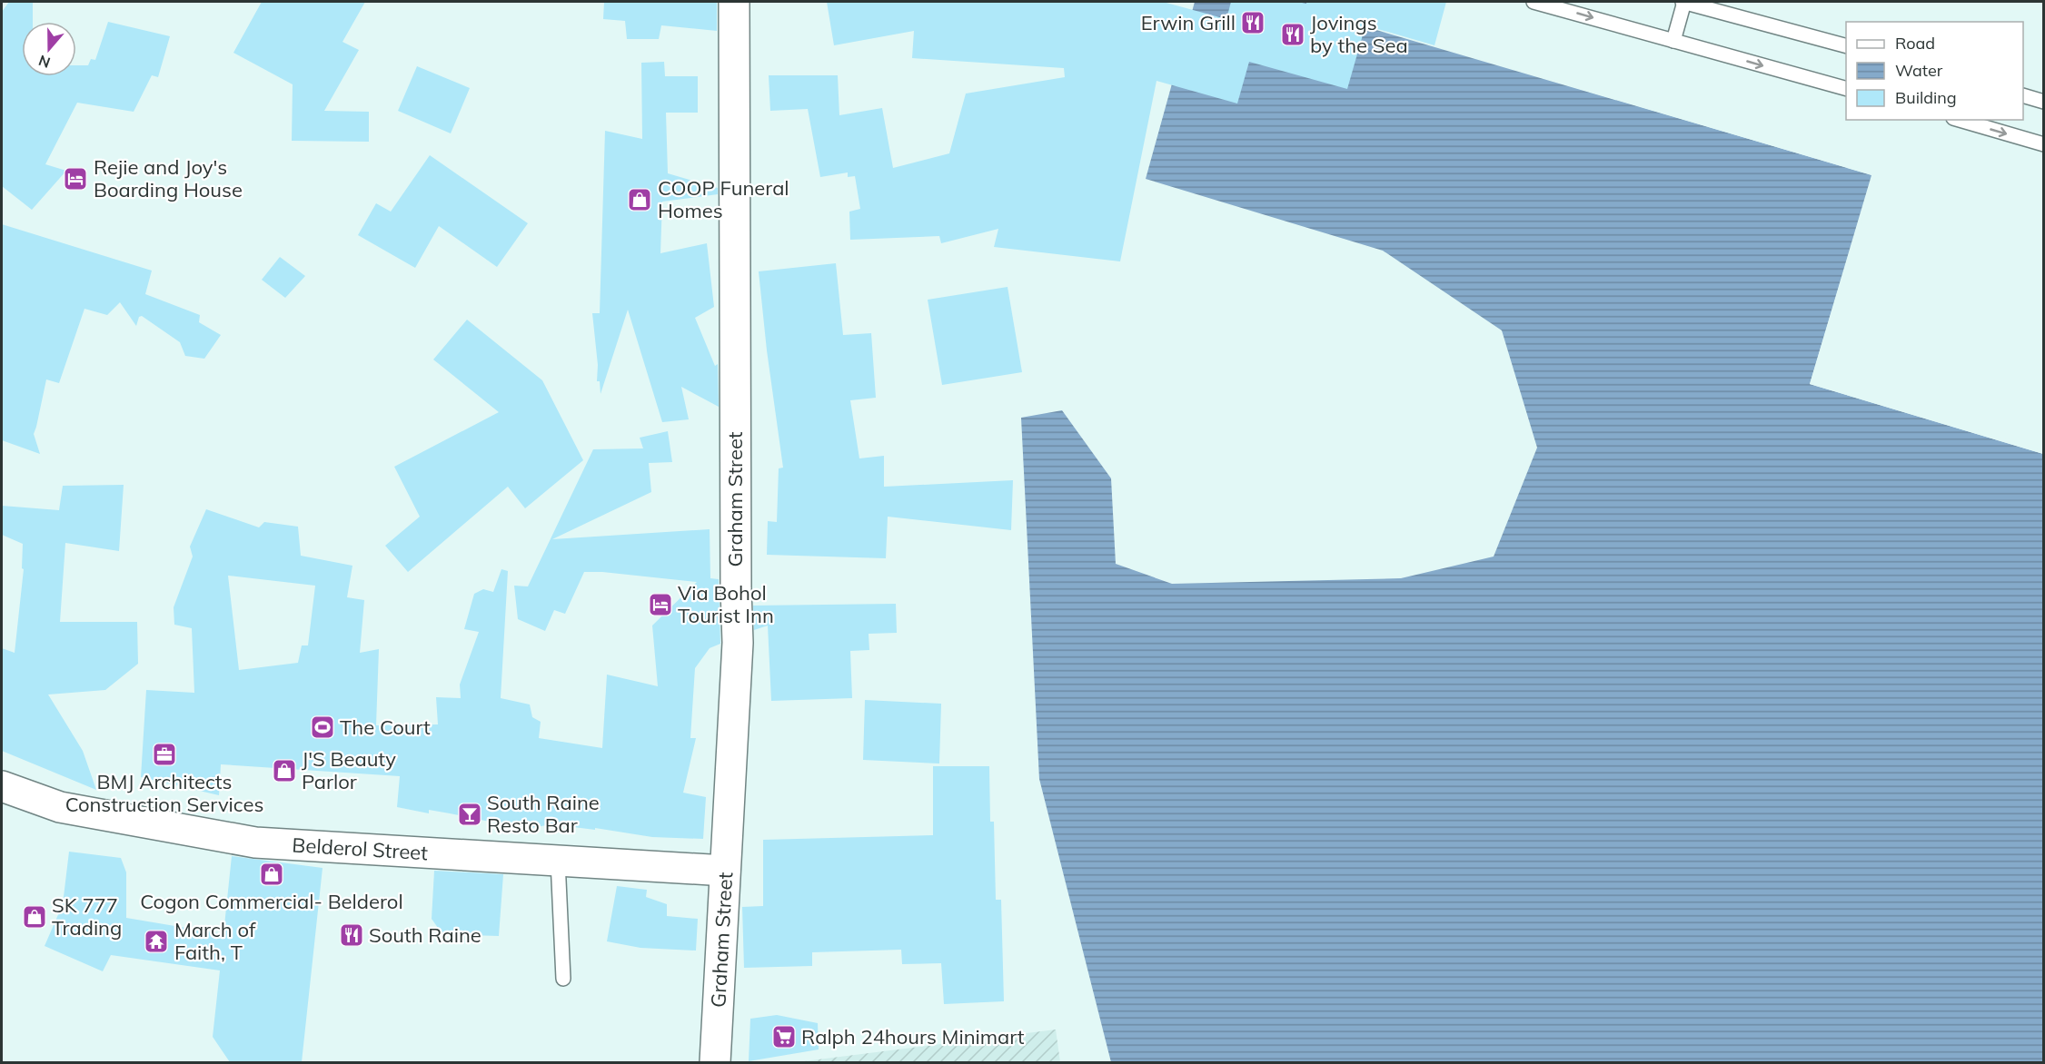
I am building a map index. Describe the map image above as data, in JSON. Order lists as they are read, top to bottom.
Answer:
{
  "streets": {
    "main road": ["Graham Street", "Belderol Street"]
  },
  "crossings": [
    ["Graham Street", "Belderol Street"]
  ],
  "places": {
    "restaurant": ["Erwin Grill", "Jovings by the Sea", "South Raine"],
    "hotel": ["Rejie and Joy's Boarding House", "Via Bohol Tourist Inn"],
    "shop": [
      "COOP Funeral Homes",
      "J'S Beauty Parlor",
      "Cogon Commercial- Belderol",
      "SK 777 Trading"
    ],
    "sports": ["The Court"],
    "office": ["BMJ Architects Construction Services"],
    "bar": ["South Raine Resto Bar"],
    "temple": ["March of Faith, T"],
    "supermarket": ["Ralph 24hours Minimart"]
  },
  "legend": ["Road", "Water", "Building"],
  "north": "bottom"
}
